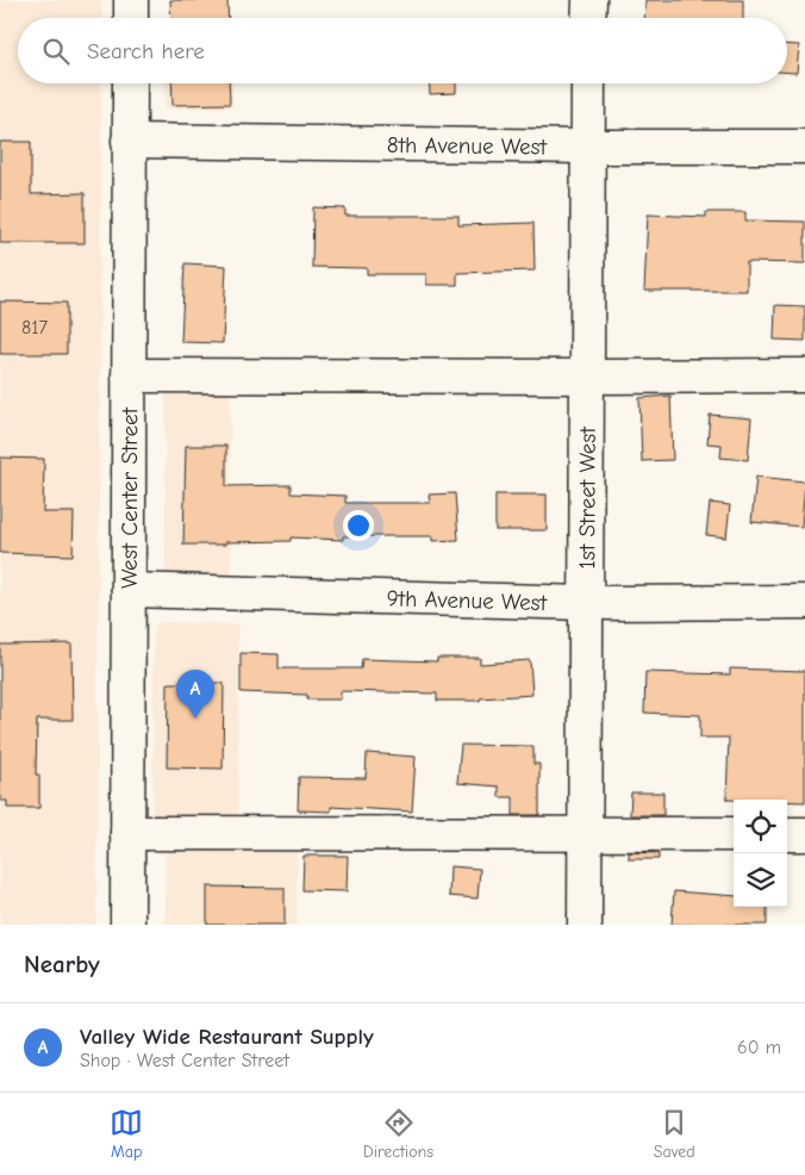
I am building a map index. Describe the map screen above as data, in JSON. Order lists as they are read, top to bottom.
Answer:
{
  "streets": {
    "street": [
      "8th Avenue West",
      "West Center Street",
      "1st Street West",
      "9th Avenue West"
    ]
  },
  "crossings": [
    ["8th Avenue West", "West Center Street"],
    ["8th Avenue West", "1st Street West"],
    ["West Center Street", "9th Avenue West"],
    ["1st Street West", "9th Avenue West"]
  ],
  "house_numbers": ["817"],
  "page": {
    "search": "Search here",
    "pins": "A",
    "heading": "Nearby",
    "list": [
      {
        "mark": "A",
        "name": "Valley Wide Restaurant Supply",
        "note": "Shop · West Center Street",
        "value": "60 m"
      }
    ],
    "nav": ["Map", "Directions", "Saved"]
  }
}
